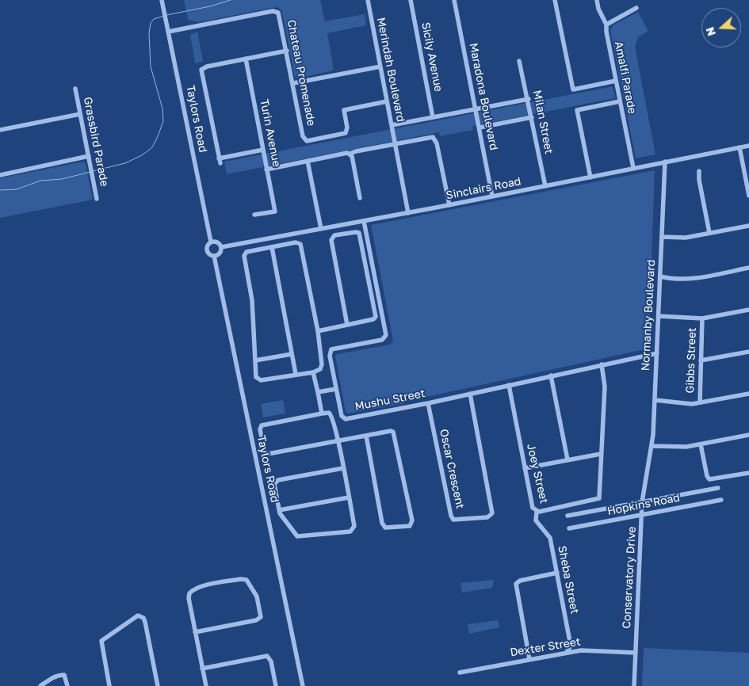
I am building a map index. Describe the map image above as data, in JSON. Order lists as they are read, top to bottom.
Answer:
{
  "streets": {
    "street": [
      "Sicily Avenue",
      "Merindah Boulevard",
      "Chateau Promenade",
      "Amalfi Parade",
      "Maradona Boulevard",
      "Taylors Road",
      "Milan Street",
      "Turin Avenue",
      "Grassbird Parade",
      "Sinclairs Road",
      "Normanby Boulevard",
      "Gibbs Street",
      "Mushu Street",
      "Oscar Crescent",
      "Joey Street",
      "Hopkins Road",
      "Conservatory Drive",
      "Sheba Street",
      "Dexter Street"
    ]
  },
  "crossings": [
    ["Merindah Boulevard", "Chateau Promenade"],
    ["Merindah Boulevard", "Sinclairs Road"],
    ["Chateau Promenade", "Taylors Road"],
    ["Amalfi Parade", "Sinclairs Road"],
    ["Maradona Boulevard", "Sinclairs Road"],
    ["Taylors Road", "Sinclairs Road"],
    ["Milan Street", "Sinclairs Road"],
    ["Sinclairs Road", "Normanby Boulevard"],
    ["Sinclairs Road", "Mushu Street"],
    ["Normanby Boulevard", "Mushu Street"],
    ["Normanby Boulevard", "Conservatory Drive"],
    ["Mushu Street", "Oscar Crescent"],
    ["Mushu Street", "Joey Street"],
    ["Joey Street", "Sheba Street"],
    ["Hopkins Road", "Conservatory Drive"],
    ["Conservatory Drive", "Dexter Street"],
    ["Sheba Street", "Dexter Street"]
  ],
  "north": "left"
}
